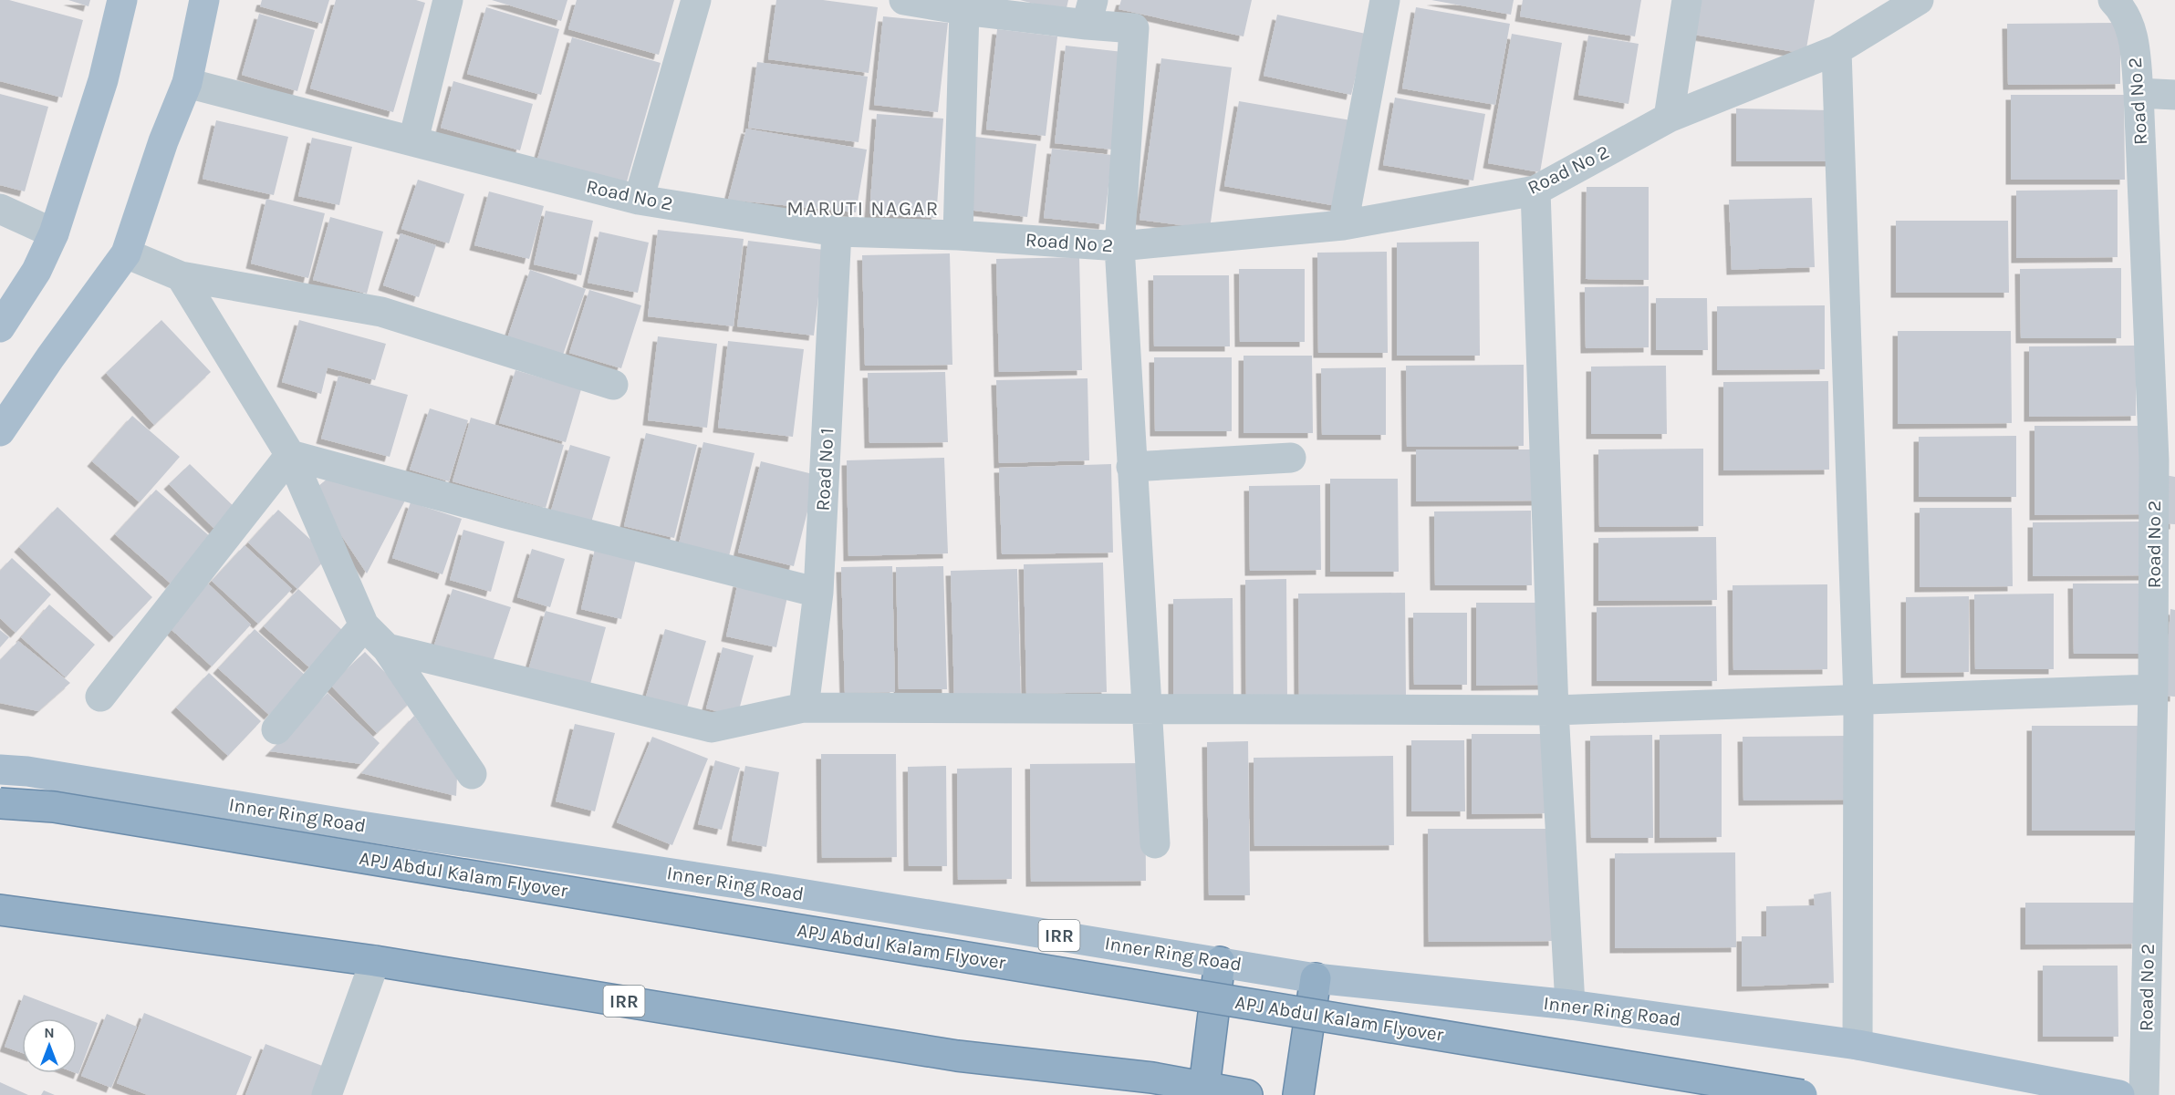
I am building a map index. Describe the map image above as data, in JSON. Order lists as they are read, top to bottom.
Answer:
{
  "streets": {
    "highway": ["APJ Abdul Kalam Flyover", "IRR"],
    "main road": ["Inner Ring Road"],
    "street": ["Road No 2", "Road No 1"]
  },
  "crossings": [
    ["Road No 2", "Road No 1"]
  ],
  "districts": ["MARUTI NAGAR"],
  "north": "top"
}
